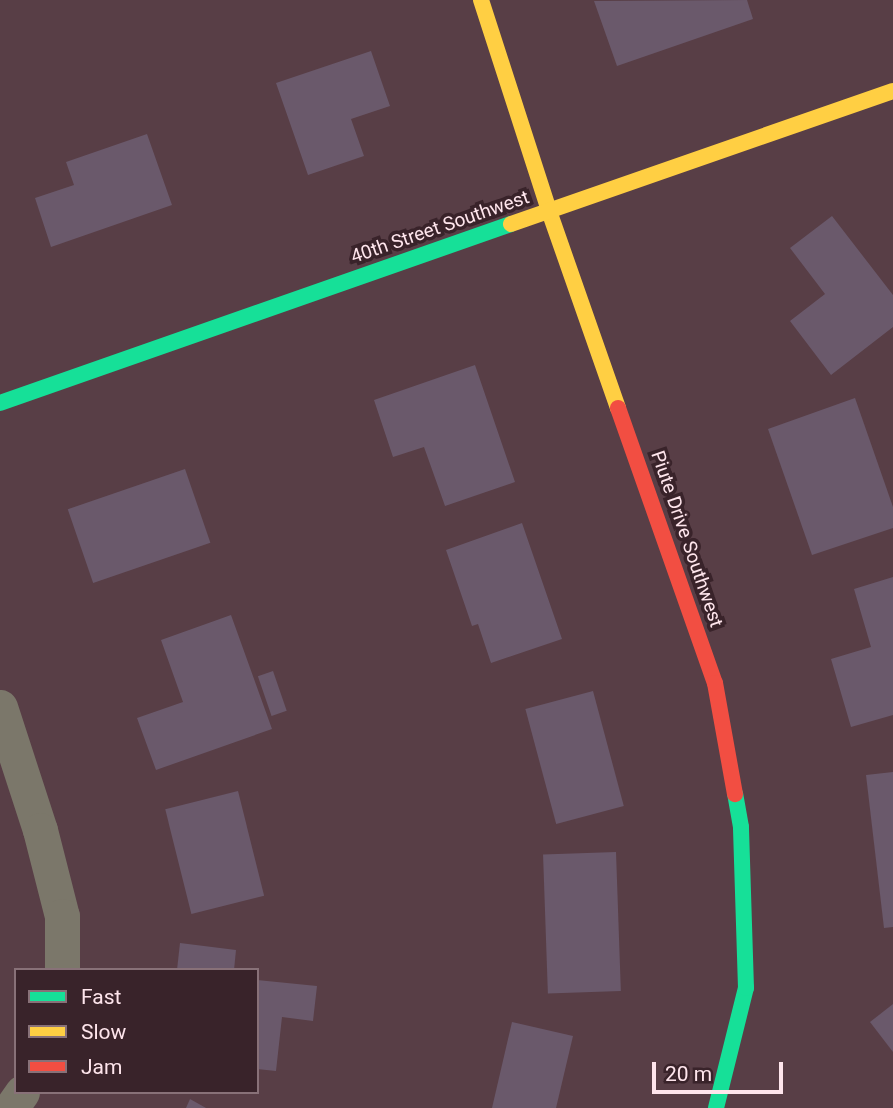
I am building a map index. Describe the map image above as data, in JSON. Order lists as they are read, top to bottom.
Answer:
{
  "streets": {
    "street": ["40th Street Southwest", "Piute Drive Southwest"]
  },
  "crossings": [
    ["40th Street Southwest", "Piute Drive Southwest"]
  ],
  "legend": ["Fast", "Slow", "Jam"],
  "scale_bar": "20 m"
}
